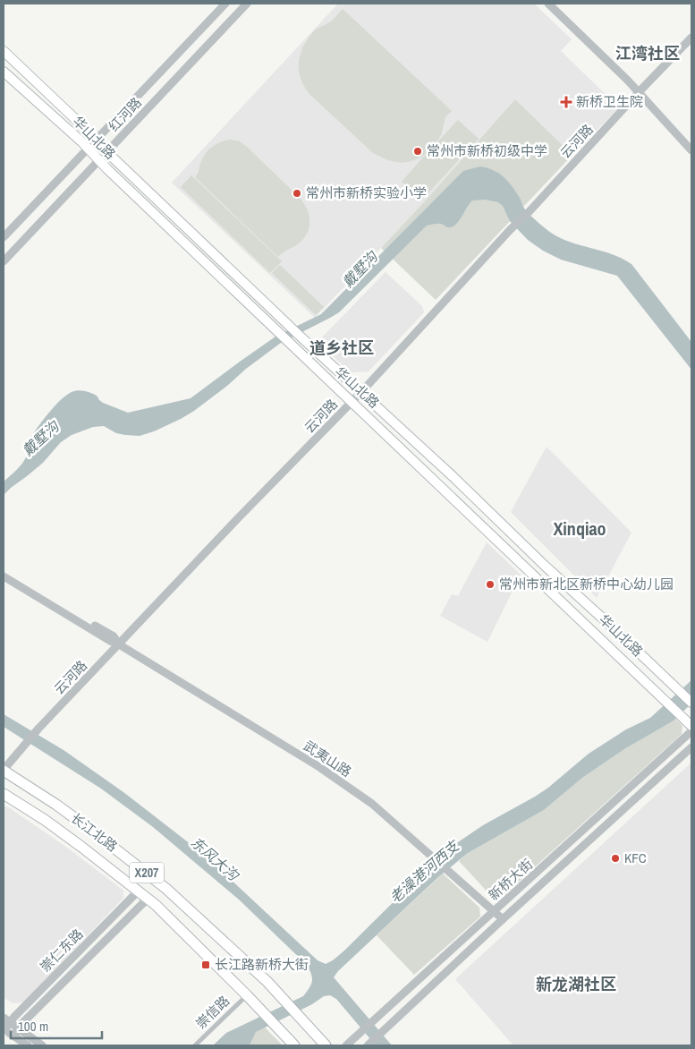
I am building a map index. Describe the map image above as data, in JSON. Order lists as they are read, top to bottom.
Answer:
{
  "streets": {
    "main road": ["华山北路", "长江北路", "X207"],
    "street": [
      "红河路",
      "云河路",
      "武夷山路",
      "新桥大街",
      "崇仁东路",
      "崇信路"
    ]
  },
  "crossings": [
    ["红河路", "华山北路"],
    ["华山北路", "云河路"],
    ["云河路", "武夷山路"],
    ["云河路", "长江北路"],
    ["武夷山路", "新桥大街"],
    ["长江北路", "崇仁东路"],
    ["长江北路", "崇信路"]
  ],
  "districts": [
    "江湾社区",
    "道乡社区",
    "Xinqiao",
    "新龙湖社区"
  ],
  "water": ["戴墅沟", "东风大沟", "老澡港河西支"],
  "places": {
    "health": ["新桥卫生院"],
    "other": [
      "常州市新桥初级中学",
      "常州市新桥实验小学",
      "常州市新北区新桥中心幼儿园",
      "KFC"
    ],
    "transit": ["长江路新桥大街"]
  },
  "scale_bar": "100 m"
}
